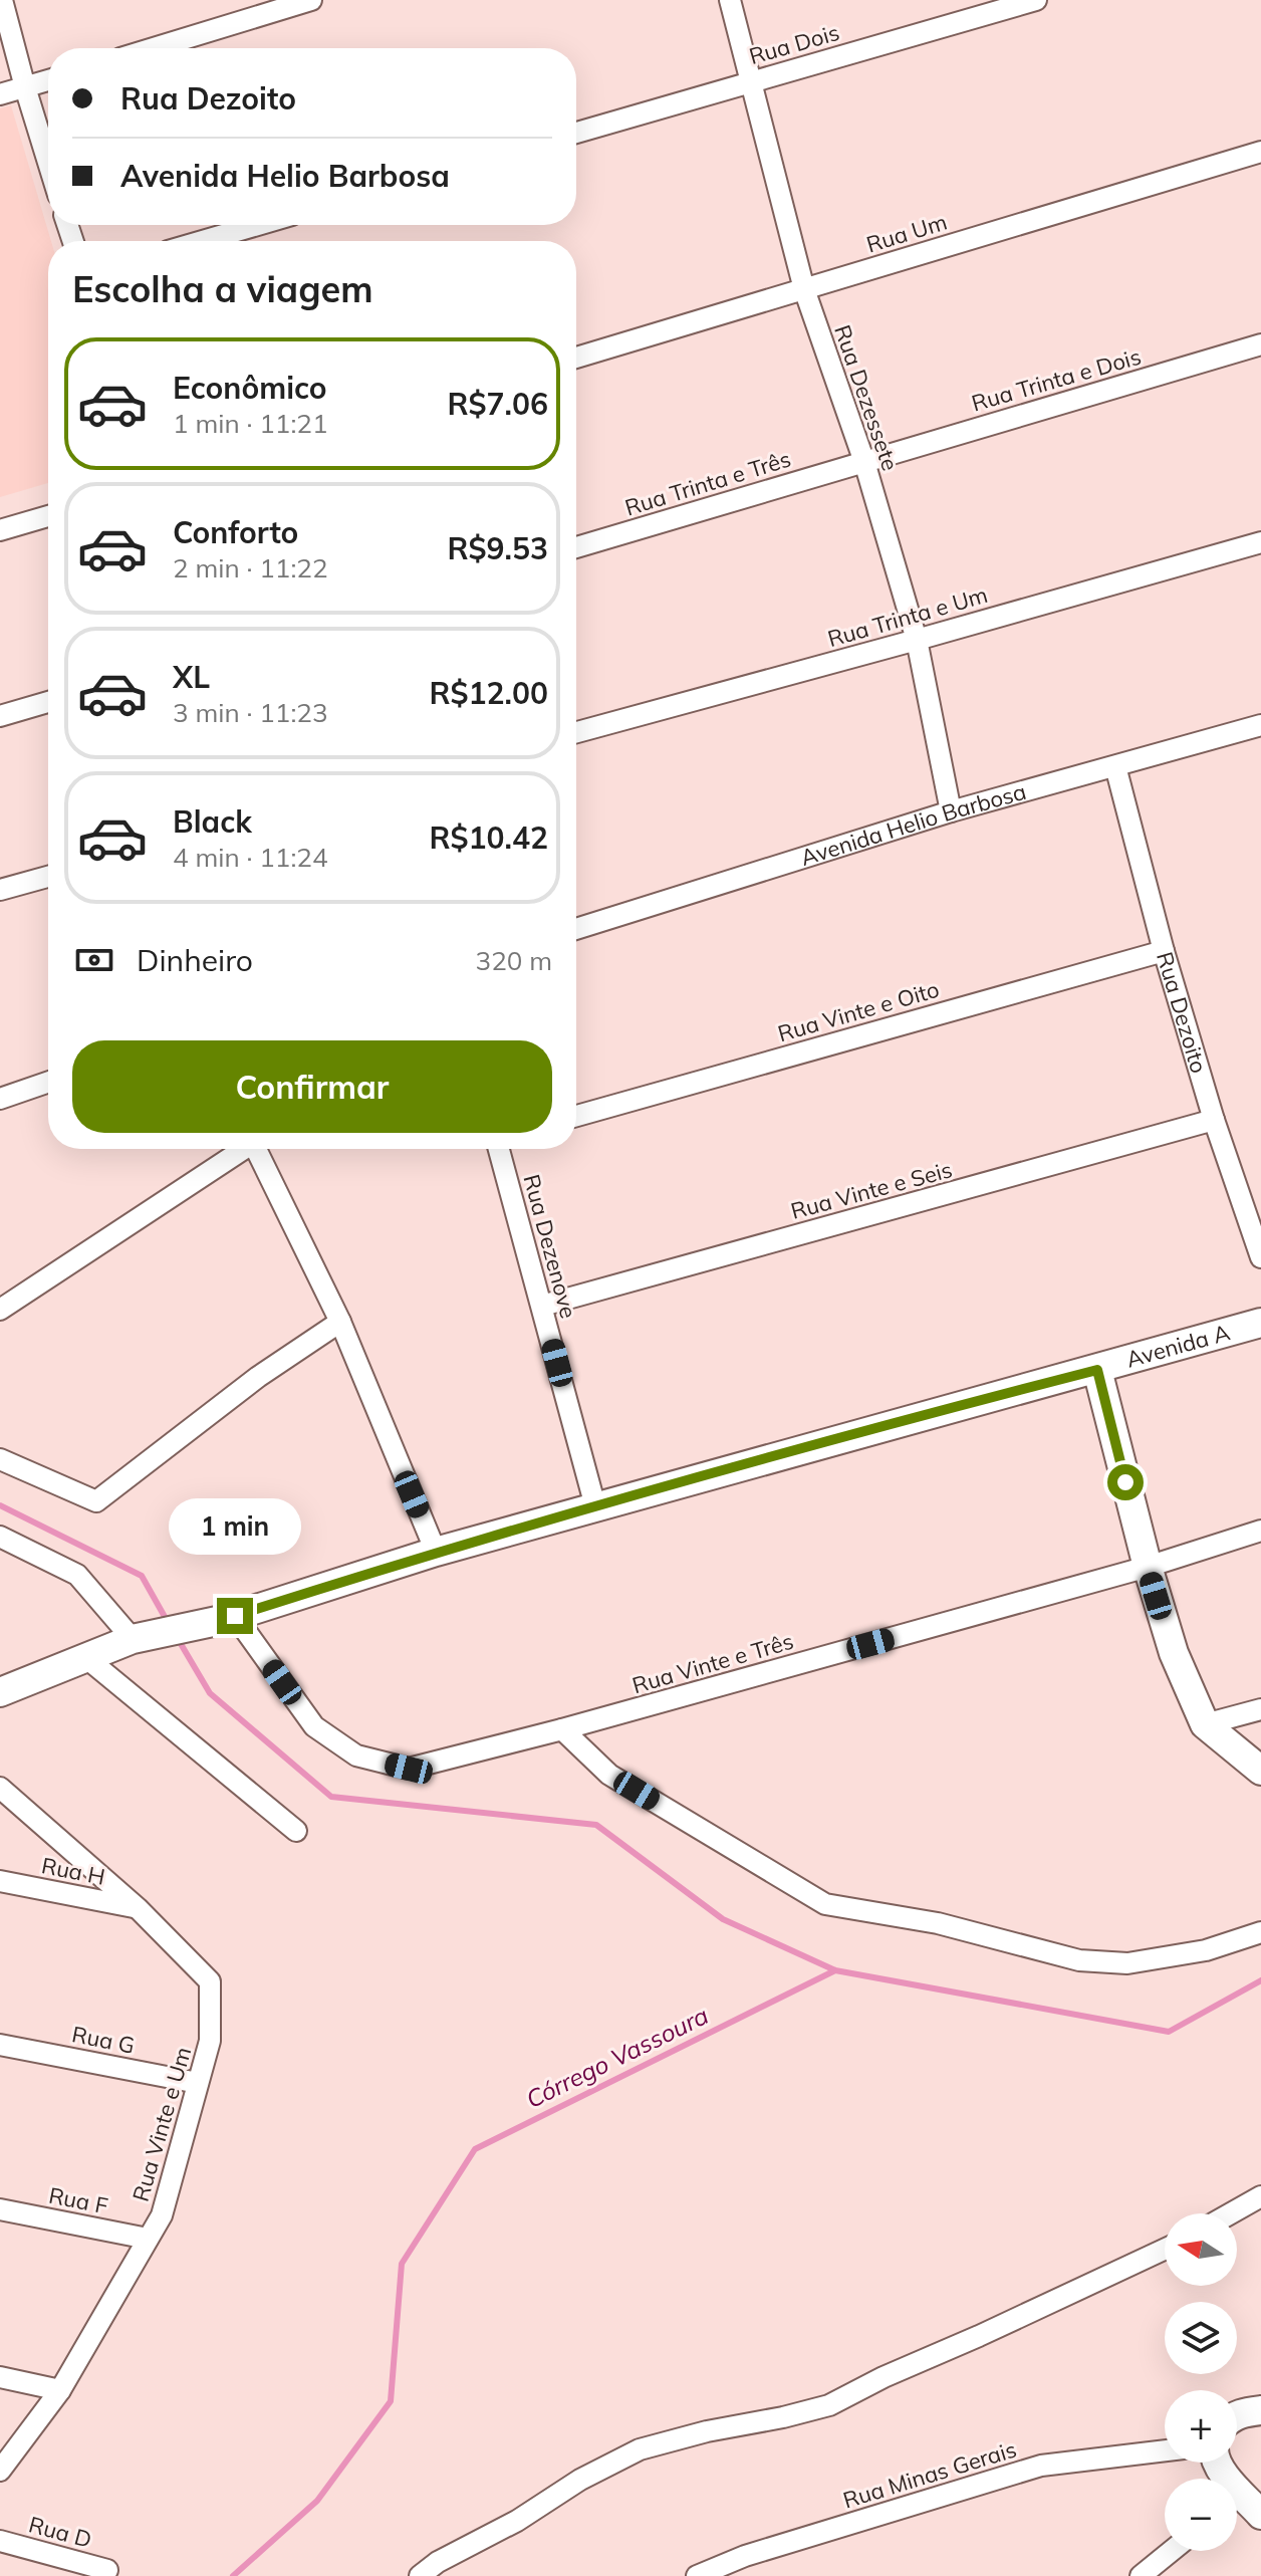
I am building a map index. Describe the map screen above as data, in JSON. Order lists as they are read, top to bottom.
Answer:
{
  "streets": {
    "street": [
      "Rua Dois",
      "Rua Um",
      "Rua Trinta e Dois",
      "Rua Dezessete",
      "Rua Trinta e Três",
      "Rua Trinta e Um",
      "Avenida Helio Barbosa",
      "Rua Vinte e Oito",
      "Rua Dezoito",
      "Rua Vinte e Seis",
      "Rua Dezenove",
      "Avenida A",
      "Rua Vinte e Três",
      "Rua H",
      "Rua G",
      "Rua Vinte e Um",
      "Rua F",
      "Rua Minas Gerais",
      "Rua D"
    ]
  },
  "crossings": [
    ["Rua Dois", "Rua Dezessete"],
    ["Rua Um", "Rua Dezessete"],
    ["Rua Trinta e Dois", "Rua Dezessete"],
    ["Rua Trinta e Dois", "Rua Trinta e Três"],
    ["Rua Dezessete", "Rua Trinta e Três"],
    ["Rua Dezessete", "Rua Trinta e Um"],
    ["Rua Dezessete", "Avenida Helio Barbosa"],
    ["Avenida Helio Barbosa", "Rua Dezoito"],
    ["Rua Vinte e Oito", "Rua Dezoito"],
    ["Rua Dezoito", "Rua Vinte e Seis"],
    ["Rua Vinte e Seis", "Rua Dezenove"],
    ["Rua H", "Rua Vinte e Um"],
    ["Rua G", "Rua Vinte e Um"],
    ["Rua Vinte e Um", "Rua F"]
  ],
  "water": ["Córrego Vassoura"],
  "north": "left",
  "page": {
    "banner": ["Rua Dezoito", "Avenida Helio Barbosa"],
    "heading": "Escolha a viagem",
    "list": [
      {
        "name": "Econômico",
        "note": "1 min · 11:21",
        "value": "R$7.06"
      },
      {
        "name": "Conforto",
        "note": "2 min · 11:22",
        "value": "R$9.53"
      },
      {
        "name": "XL",
        "note": "3 min · 11:23",
        "value": "R$12.00"
      },
      {
        "name": "Black",
        "note": "4 min · 11:24",
        "value": "R$10.42"
      }
    ],
    "pay": ["Dinheiro", "320 m"],
    "buttons": "Confirmar",
    "bubble": "1 min",
    "map_buttons": ["+", "−"]
  }
}
